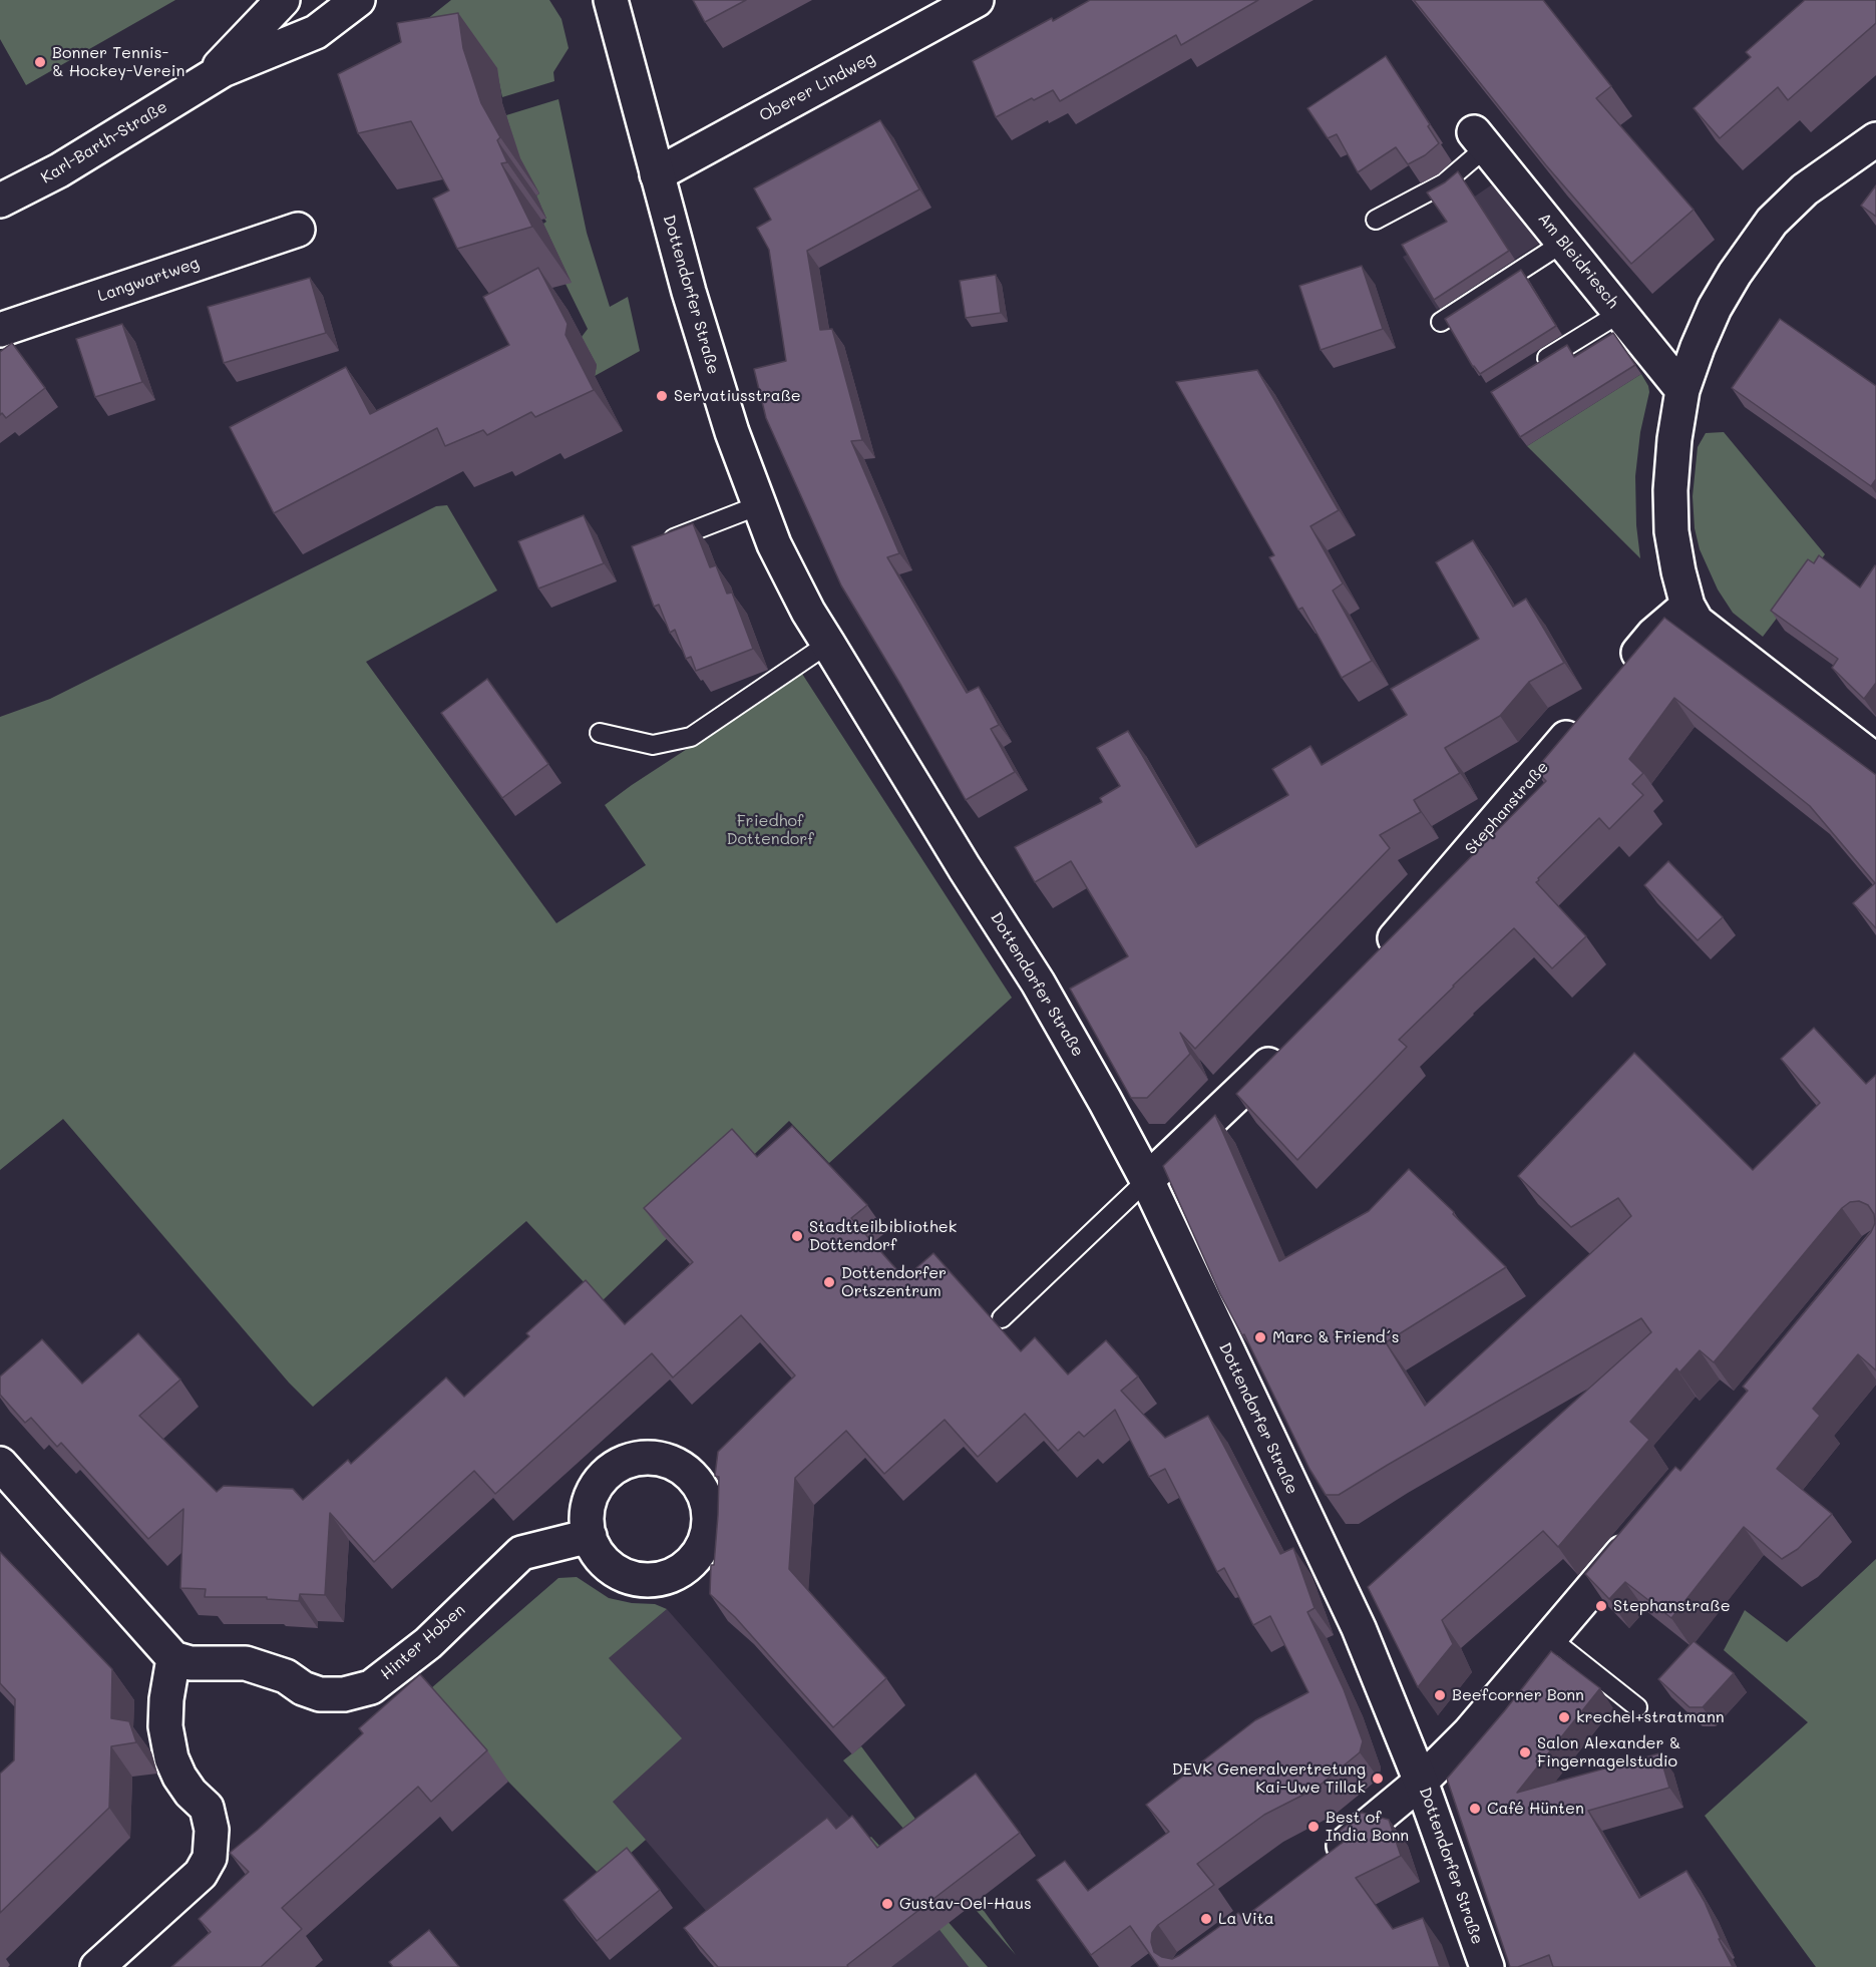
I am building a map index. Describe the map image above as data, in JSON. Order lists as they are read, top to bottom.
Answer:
{
  "streets": {
    "street": [
      "Oberer Lindweg",
      "Karl-Barth-Straße",
      "Am Bleidriesch",
      "Langwartweg",
      "Dottendorfer Straße",
      "Stephanstraße",
      "Hinter Hoben"
    ]
  },
  "crossings": [
    ["Oberer Lindweg", "Dottendorfer Straße"]
  ],
  "parks": ["Friedhof Dottendorf"],
  "places": [
    "Bonner Tennis- & Hockey-Verein",
    "Servatiusstraße",
    "Stadtteilbibliothek Dottendorf",
    "Dottendorfer Ortszentrum",
    "Marc & Friend´s",
    "Stephanstraße",
    "Beefcorner Bonn",
    "krechel+stratmann",
    "Salon Alexander & Fingernagelstudio",
    "DEVK Generalvertretung Kai-Uwe Tillak",
    "Café Hünten",
    "Best of India Bonn",
    "Gustav-Oel-Haus",
    "La Vita"
  ]
}
